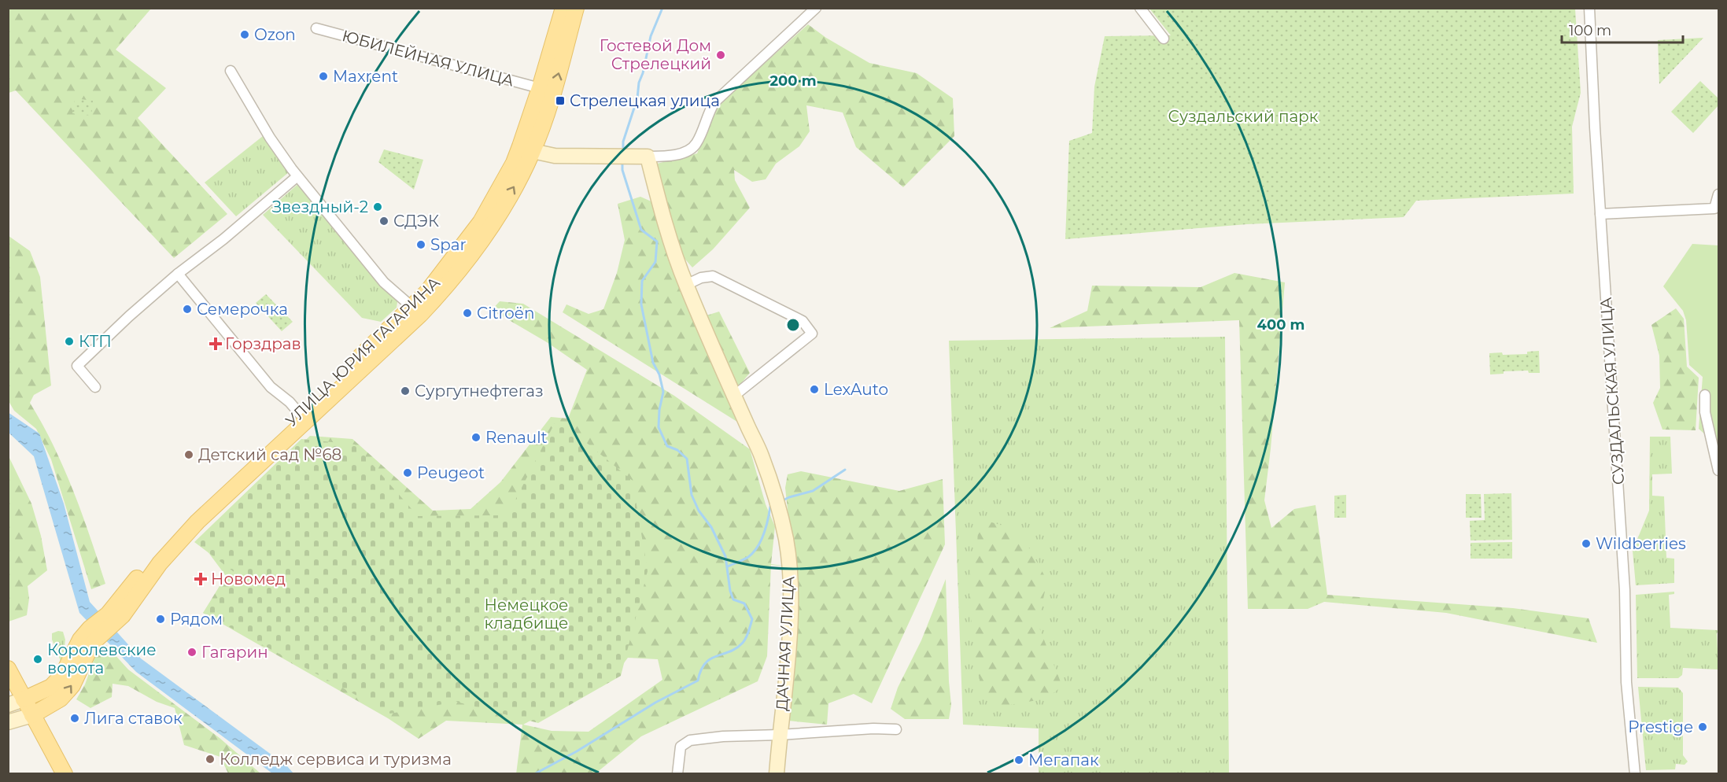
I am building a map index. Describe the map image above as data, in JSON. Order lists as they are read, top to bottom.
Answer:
{
  "streets": {
    "main road": ["УЛИЦА ЮРИЯ ГАГАРИНА"],
    "street": ["ЮБИЛЕЙНАЯ УЛИЦА", "СУЗДАЛЬСКАЯ УЛИЦА", "ДАЧНАЯ УЛИЦА"]
  },
  "crossings": [
    ["ЮБИЛЕЙНАЯ УЛИЦА", "УЛИЦА ЮРИЯ ГАГАРИНА"]
  ],
  "parks": ["Суздальский парк", "Немецкое кладбище"],
  "places": {
    "other": [
      "Ozon",
      "Гостевой Дом Стрелецкий",
      "Maxrent",
      "Звездный-2",
      "СДЭК",
      "Spar",
      "Семерочка",
      "Citroën",
      "КТП",
      "LexAuto",
      "Сургутнефтегаз",
      "Renault",
      "Детский сад №68",
      "Peugeot",
      "Wildberries",
      "Рядом",
      "Гагарин",
      "Королевские ворота",
      "Лига ставок",
      "Prestige",
      "Колледж сервиса и туризма",
      "Мегапак"
    ],
    "transit": ["Стрелецкая улица"],
    "health": ["Горздрав", "Новомед"]
  },
  "scale_bar": "100 m",
  "rings": ["200 m", "400 m"]
}
